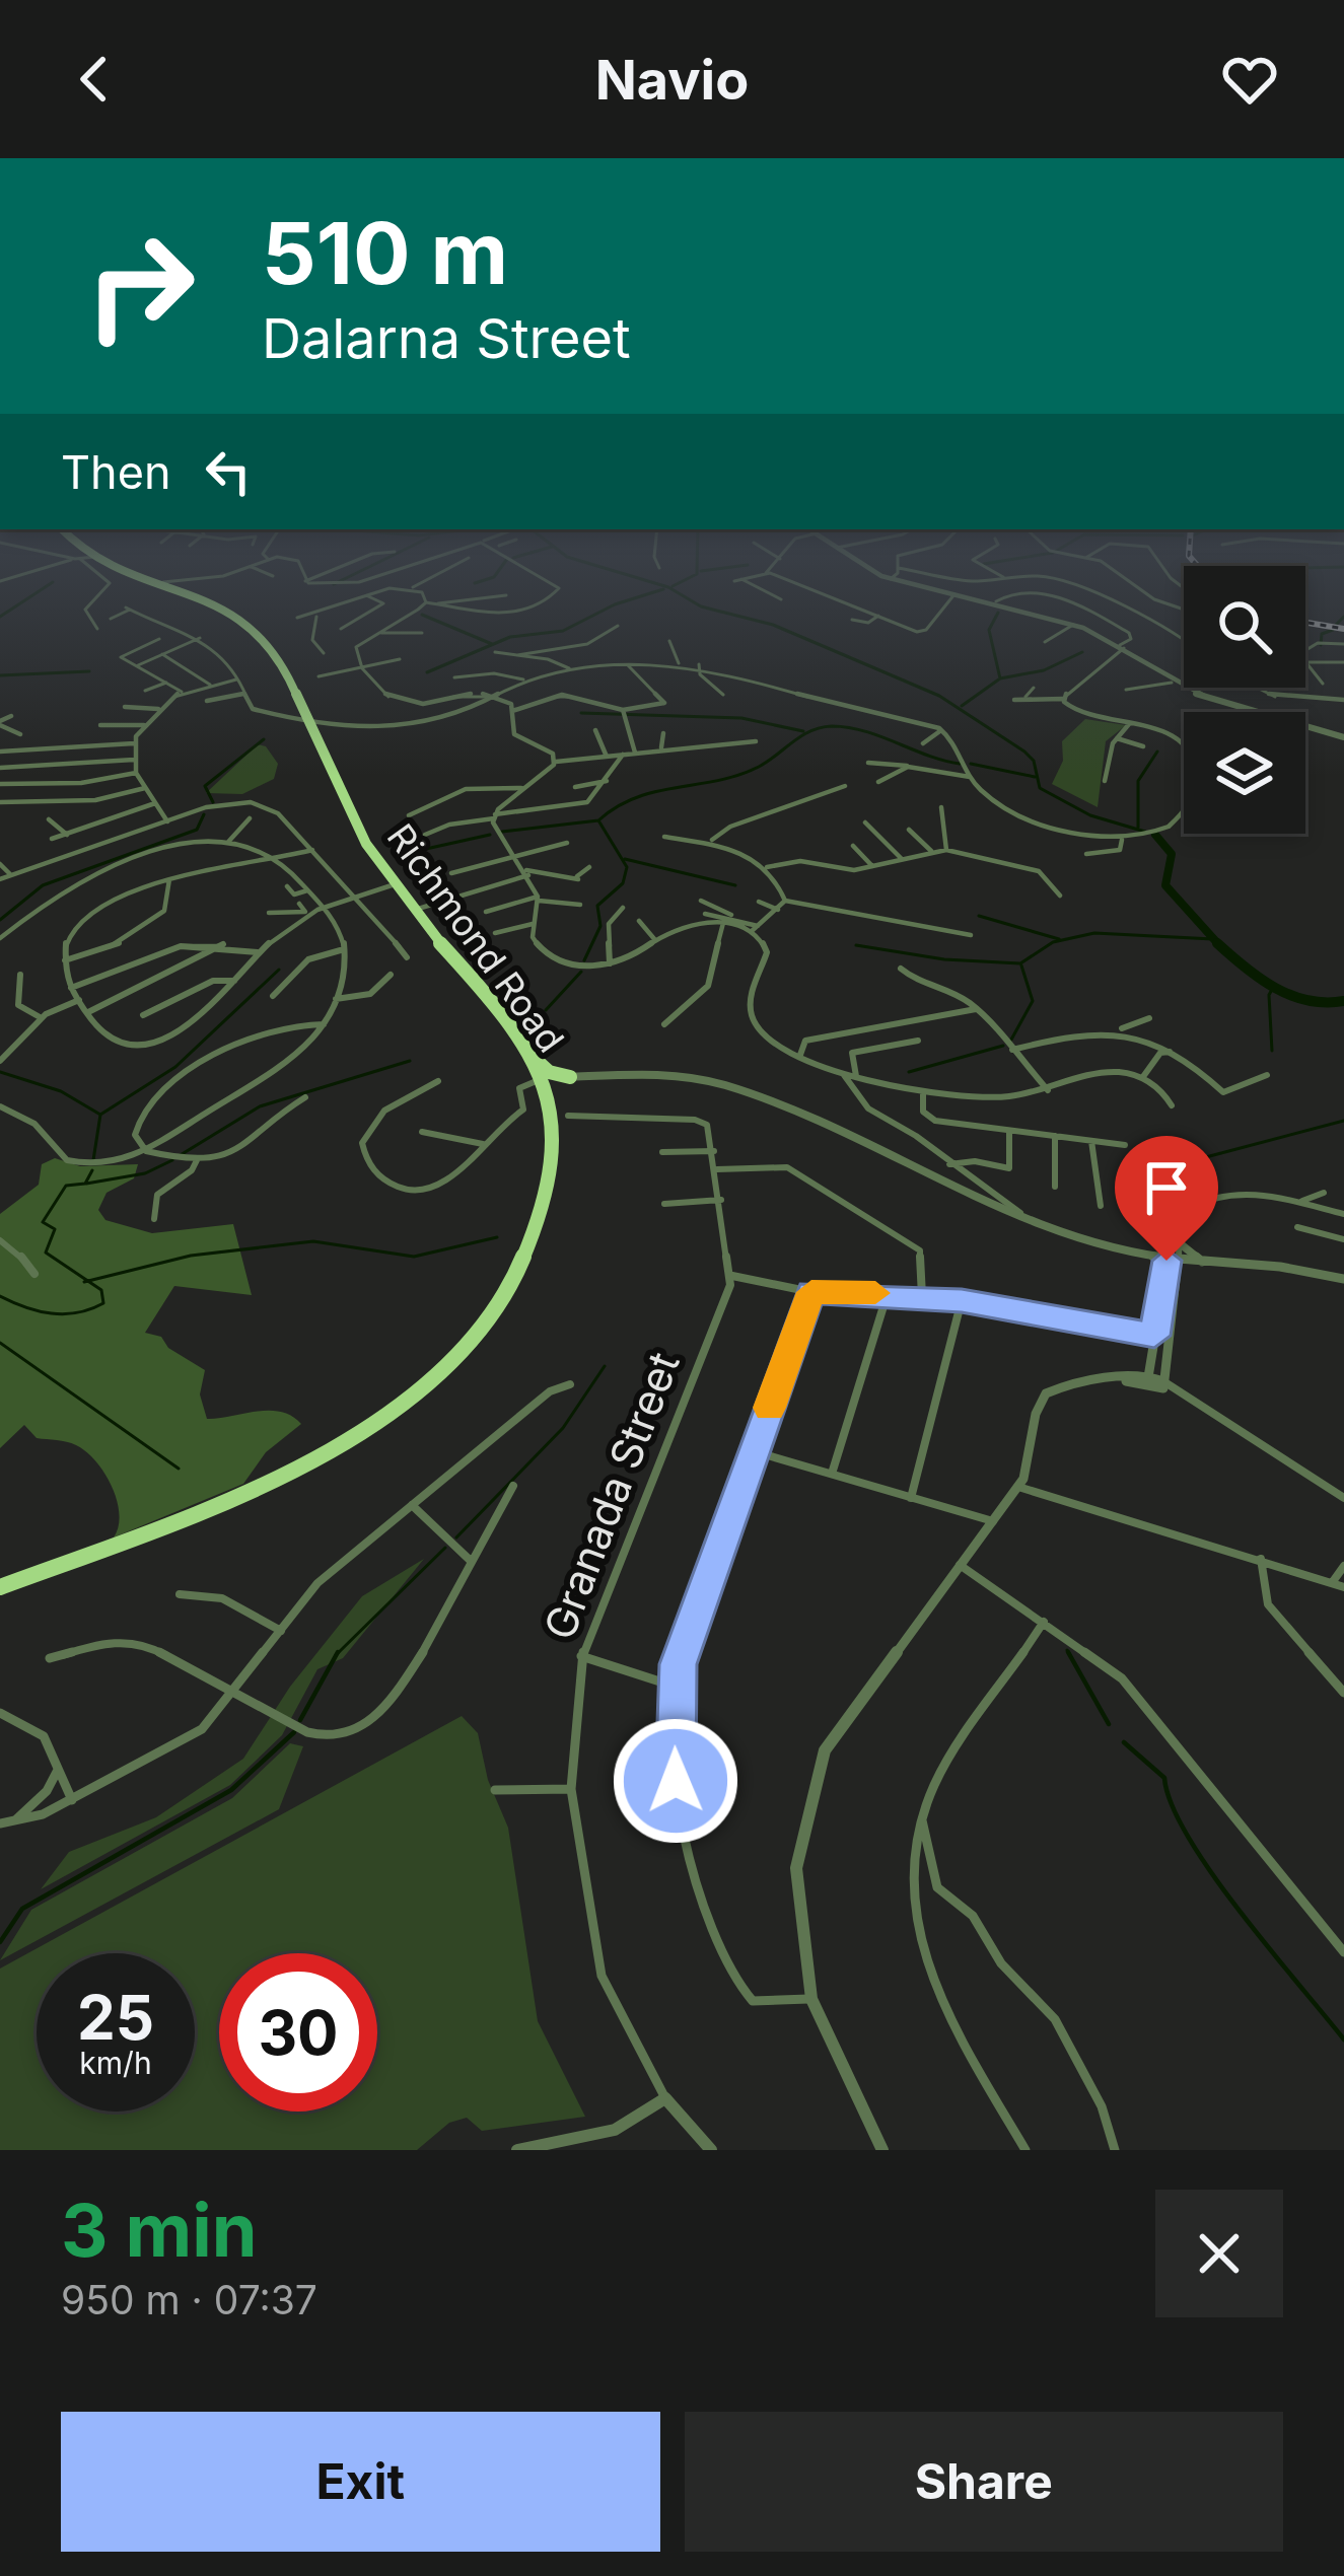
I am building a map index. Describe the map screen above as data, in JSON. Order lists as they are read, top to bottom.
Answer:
{
  "streets": {
    "highway": ["Richmond Road"],
    "street": ["Granada Street"]
  },
  "page": {
    "header": "Navio",
    "turn": ["510 m", "Dalarna Street"],
    "then": "Then",
    "speed": "25 km/h",
    "limit": "30",
    "heading": ["3 min", "950 m · 07:37"],
    "buttons": ["Exit", "Share"]
  }
}
